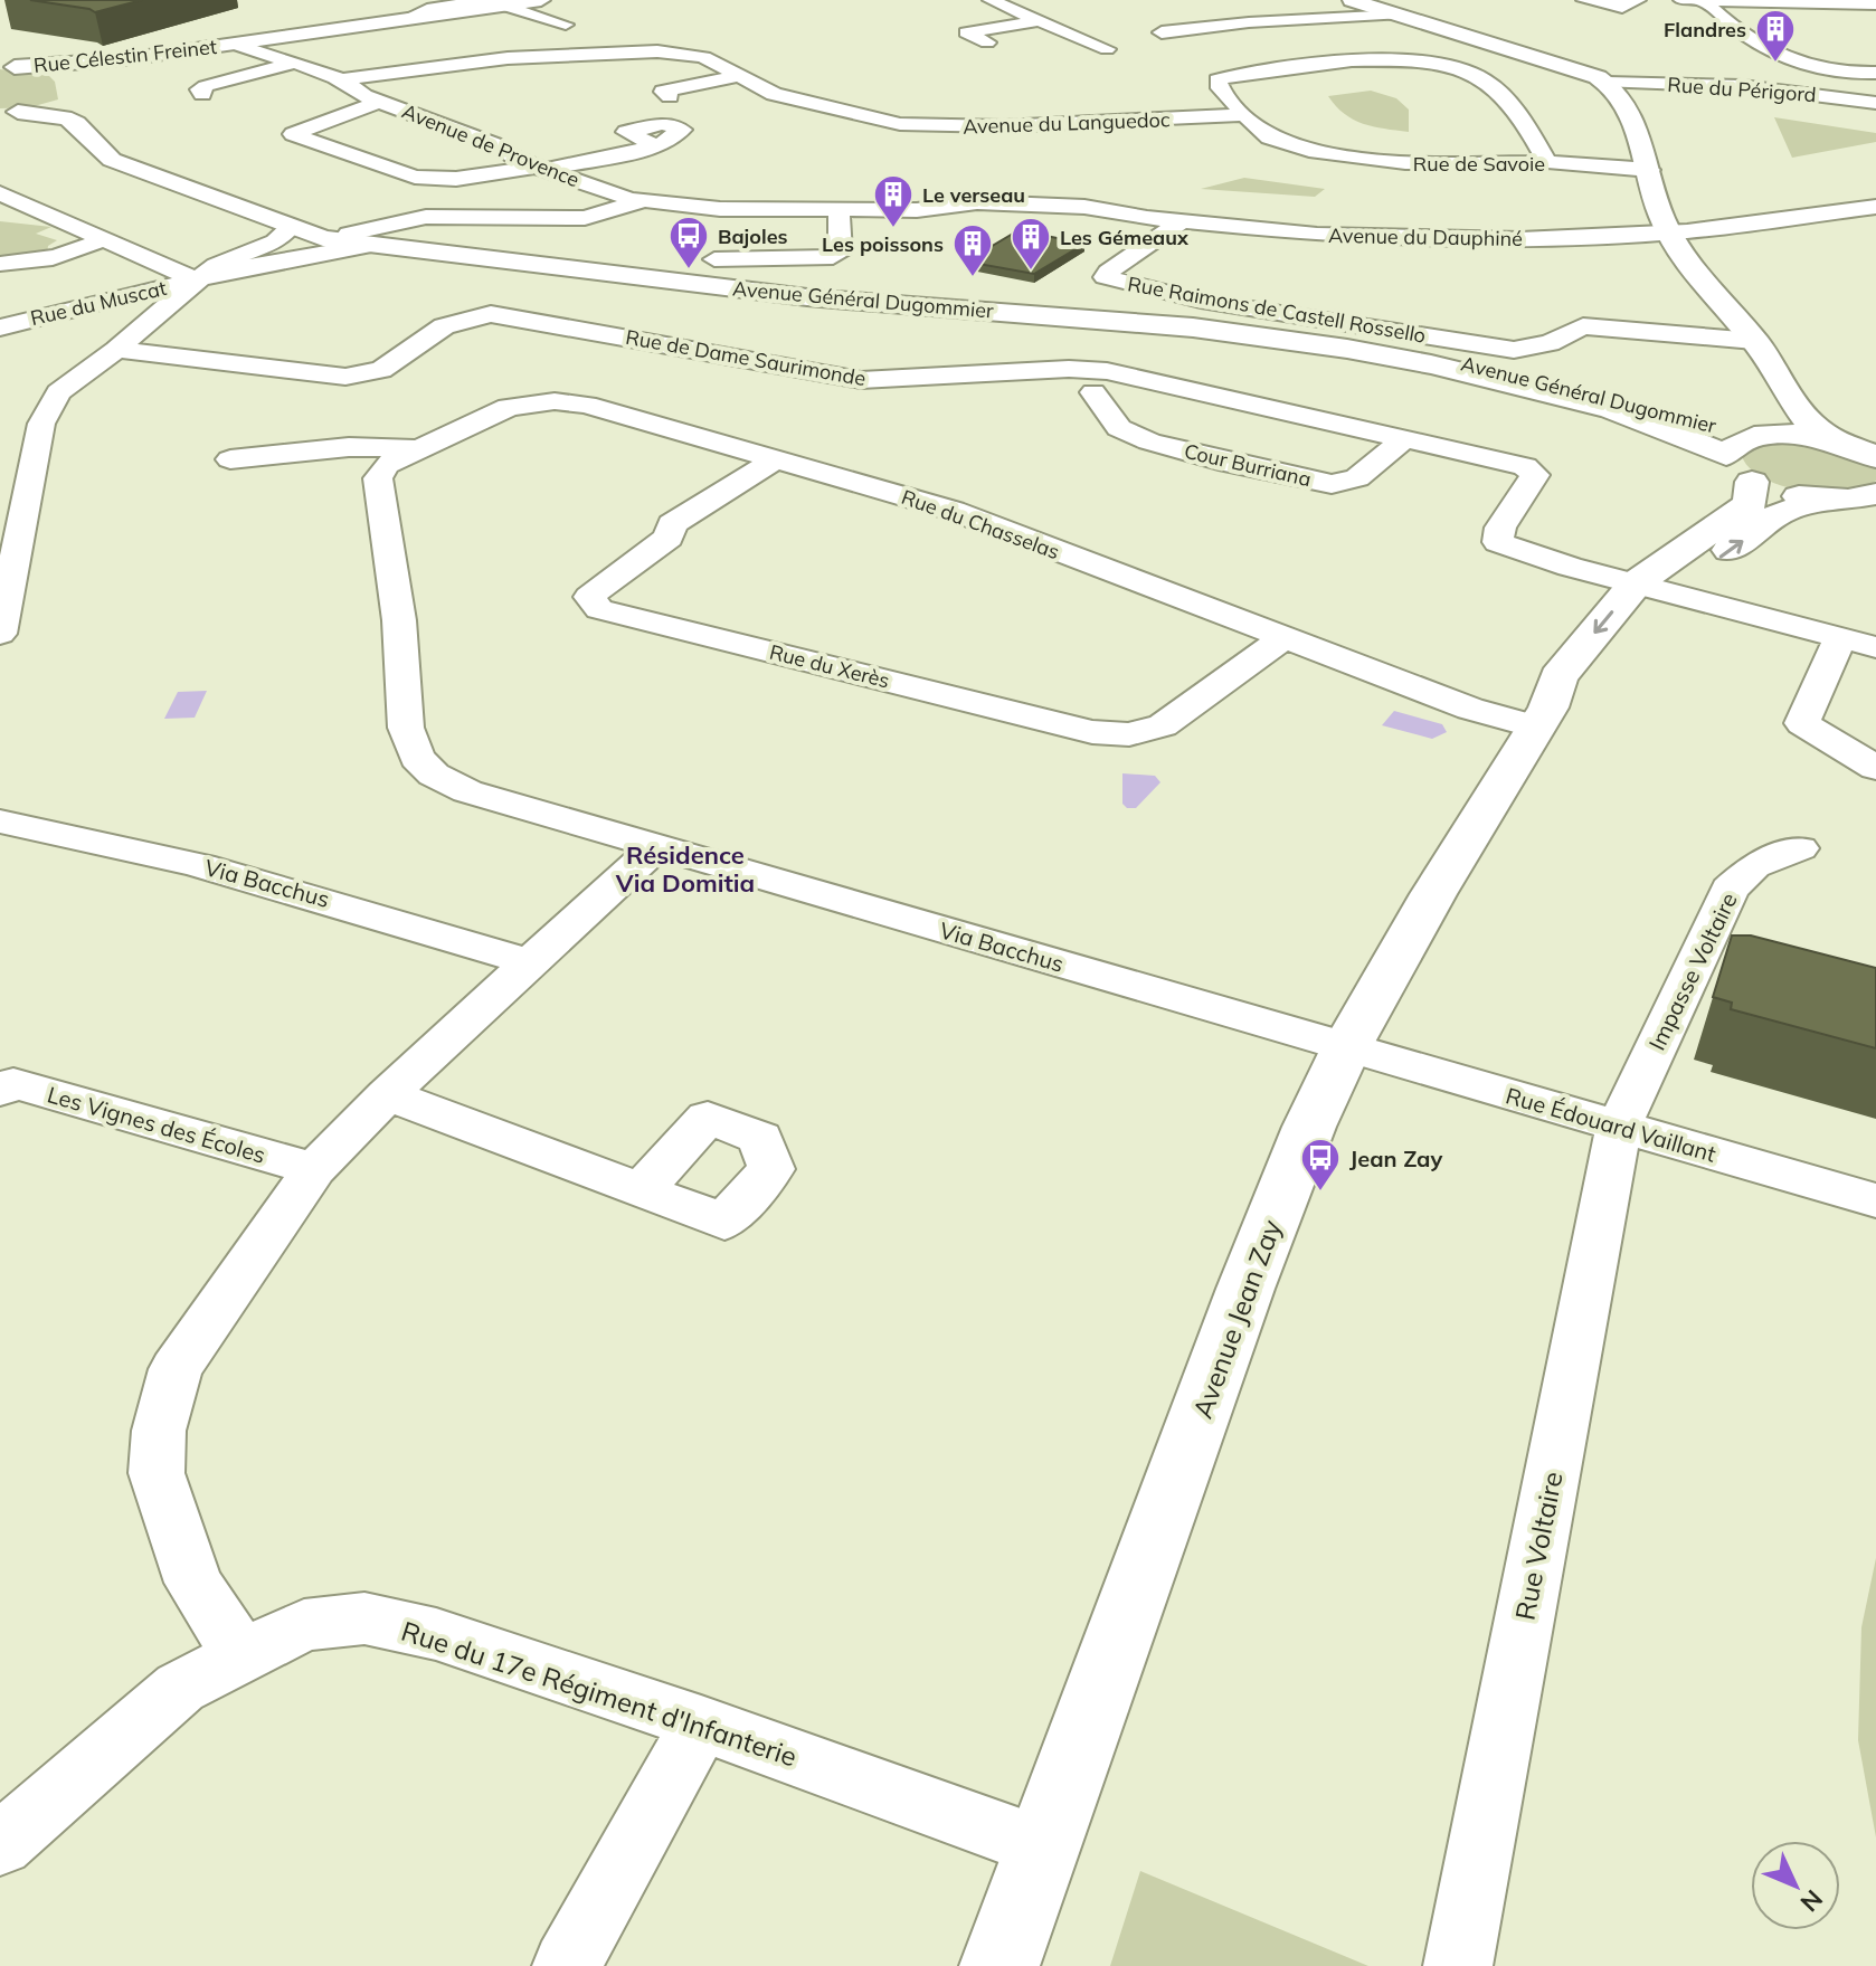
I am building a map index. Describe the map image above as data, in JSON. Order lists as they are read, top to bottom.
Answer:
{
  "streets": {
    "main road": ["Rue Célestin Freinet", "Avenue Général Dugommier", "Avenue Jean Zay"],
    "street": [
      "Rue du Périgord",
      "Avenue du Languedoc",
      "Avenue de Provence",
      "Rue de Savoie",
      "Avenue du Dauphiné",
      "Rue du Muscat",
      "Rue Raimons de Castell Rossello",
      "Rue de Dame Saurimonde",
      "Cour Burriana",
      "Rue du Chasselas",
      "Rue du Xerès",
      "Via Bacchus",
      "Impasse Voltaire",
      "Les Vignes des Écoles",
      "Rue Édouard Vaillant",
      "Rue Voltaire",
      "Rue du 17e Régiment d'Infanterie"
    ]
  },
  "crossings": [
    ["Rue Célestin Freinet", "Avenue de Provence"],
    ["Rue Célestin Freinet", "Avenue Général Dugommier"],
    ["Avenue du Languedoc", "Avenue de Provence"],
    ["Avenue du Languedoc", "Rue de Savoie"],
    ["Avenue de Provence", "Avenue du Dauphiné"],
    ["Avenue de Provence", "Rue du Muscat"],
    ["Avenue de Provence", "Rue Raimons de Castell Rossello"],
    ["Avenue du Dauphiné", "Rue Raimons de Castell Rossello"],
    ["Avenue Général Dugommier", "Rue du Muscat"],
    ["Rue de Dame Saurimonde", "Cour Burriana"],
    ["Rue de Dame Saurimonde", "Avenue Jean Zay"],
    ["Rue du Chasselas", "Rue du Xerès"],
    ["Rue du Chasselas", "Via Bacchus"],
    ["Rue du Chasselas", "Avenue Jean Zay"],
    ["Via Bacchus", "Rue Édouard Vaillant"],
    ["Via Bacchus", "Avenue Jean Zay"],
    ["Impasse Voltaire", "Rue Édouard Vaillant"],
    ["Impasse Voltaire", "Rue Voltaire"],
    ["Rue Édouard Vaillant", "Avenue Jean Zay"],
    ["Rue Édouard Vaillant", "Rue Voltaire"],
    ["Avenue Jean Zay", "Rue du 17e Régiment d'Infanterie"]
  ],
  "districts": ["Résidence Via Domitia"],
  "places": {
    "building": [
      "Flandres",
      "Le verseau",
      "Les Gémeaux",
      "Les poissons"
    ],
    "bus stop": ["Bajoles", "Jean Zay"]
  },
  "north": "bottom right"
}
